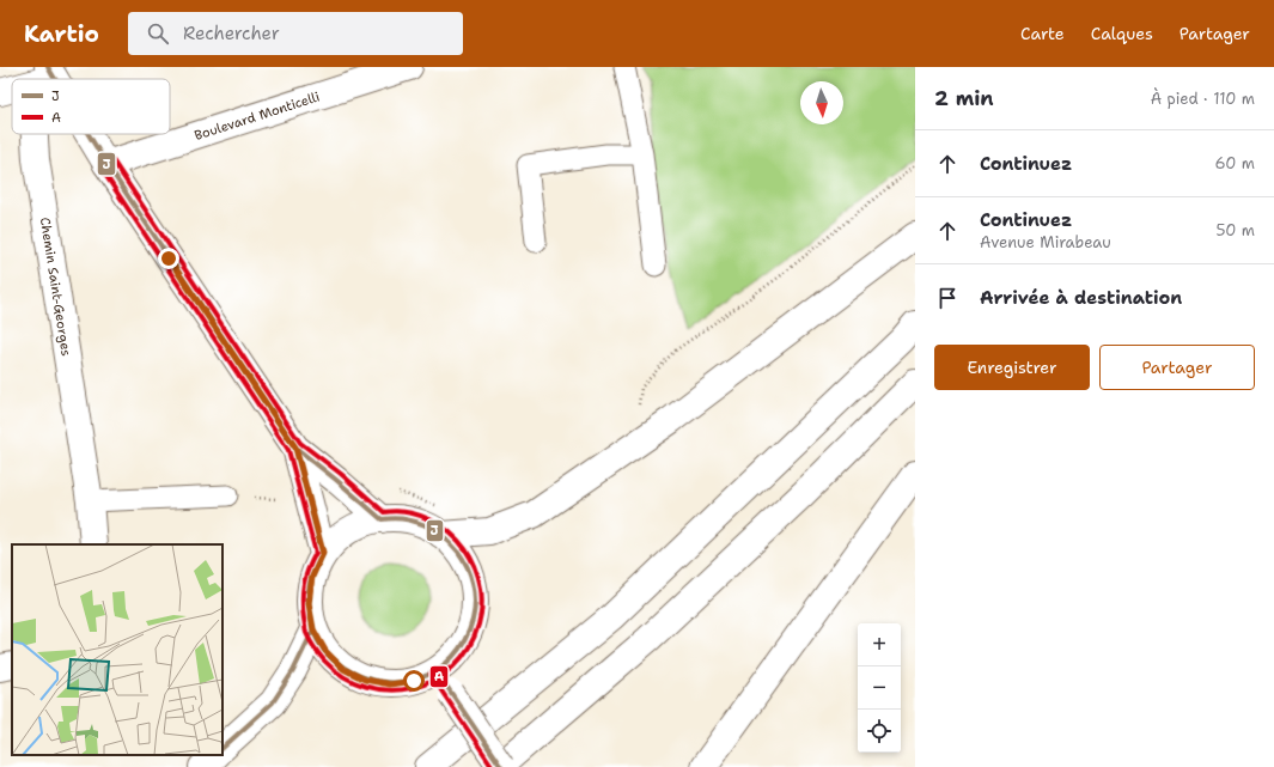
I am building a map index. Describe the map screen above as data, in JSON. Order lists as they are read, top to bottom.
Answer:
{
  "streets": {
    "main road": ["Boulevard Monticelli", "Chemin Saint-Georges"]
  },
  "lines": ["transit line J", "transit line A"],
  "legend": ["J", "A"],
  "north": "bottom",
  "page": {
    "header": "Kartio",
    "search": "Rechercher",
    "nav": ["Carte", "Calques", "Partager"],
    "heading": ["2 min", "À pied · 110 m"],
    "list": [
      ["Continuez", "60 m"],
      ["Continuez", "Avenue Mirabeau", "50 m"],
      "Arrivée à destination"
    ],
    "buttons": ["Enregistrer", "Partager"],
    "map_buttons": ["+", "−"]
  }
}
